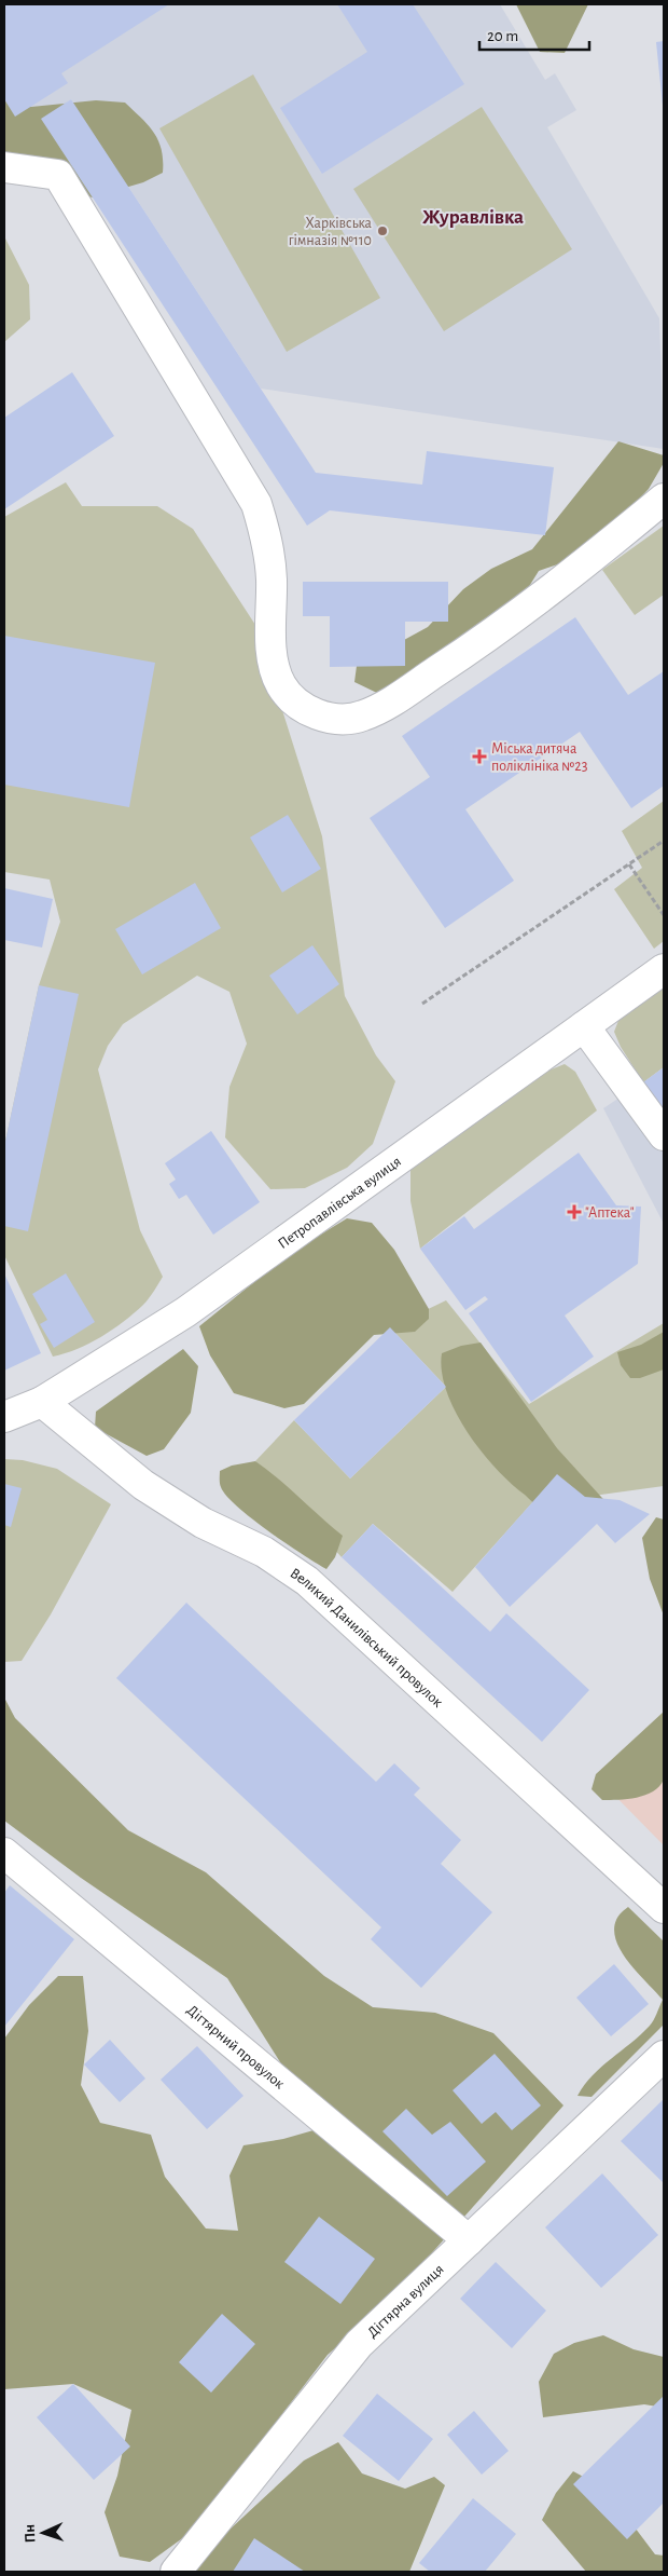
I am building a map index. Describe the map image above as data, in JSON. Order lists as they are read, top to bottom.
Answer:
{
  "streets": {
    "street": [
      "Петропавлівська вулиця",
      "Великий Данилівський провулок",
      "Дігтярний провулок",
      "Дігтярна вулиця"
    ]
  },
  "crossings": [
    ["Петропавлівська вулиця", "Великий Данилівський провулок"],
    ["Дігтярний провулок", "Дігтярна вулиця"]
  ],
  "districts": ["Журавлівка"],
  "places": {
    "other": ["Харківська гімназія №110"],
    "health": ["Міська дитяча поліклініка №23", "\"Аптека\""]
  },
  "scale_bar": "20 m",
  "north": "left"
}
